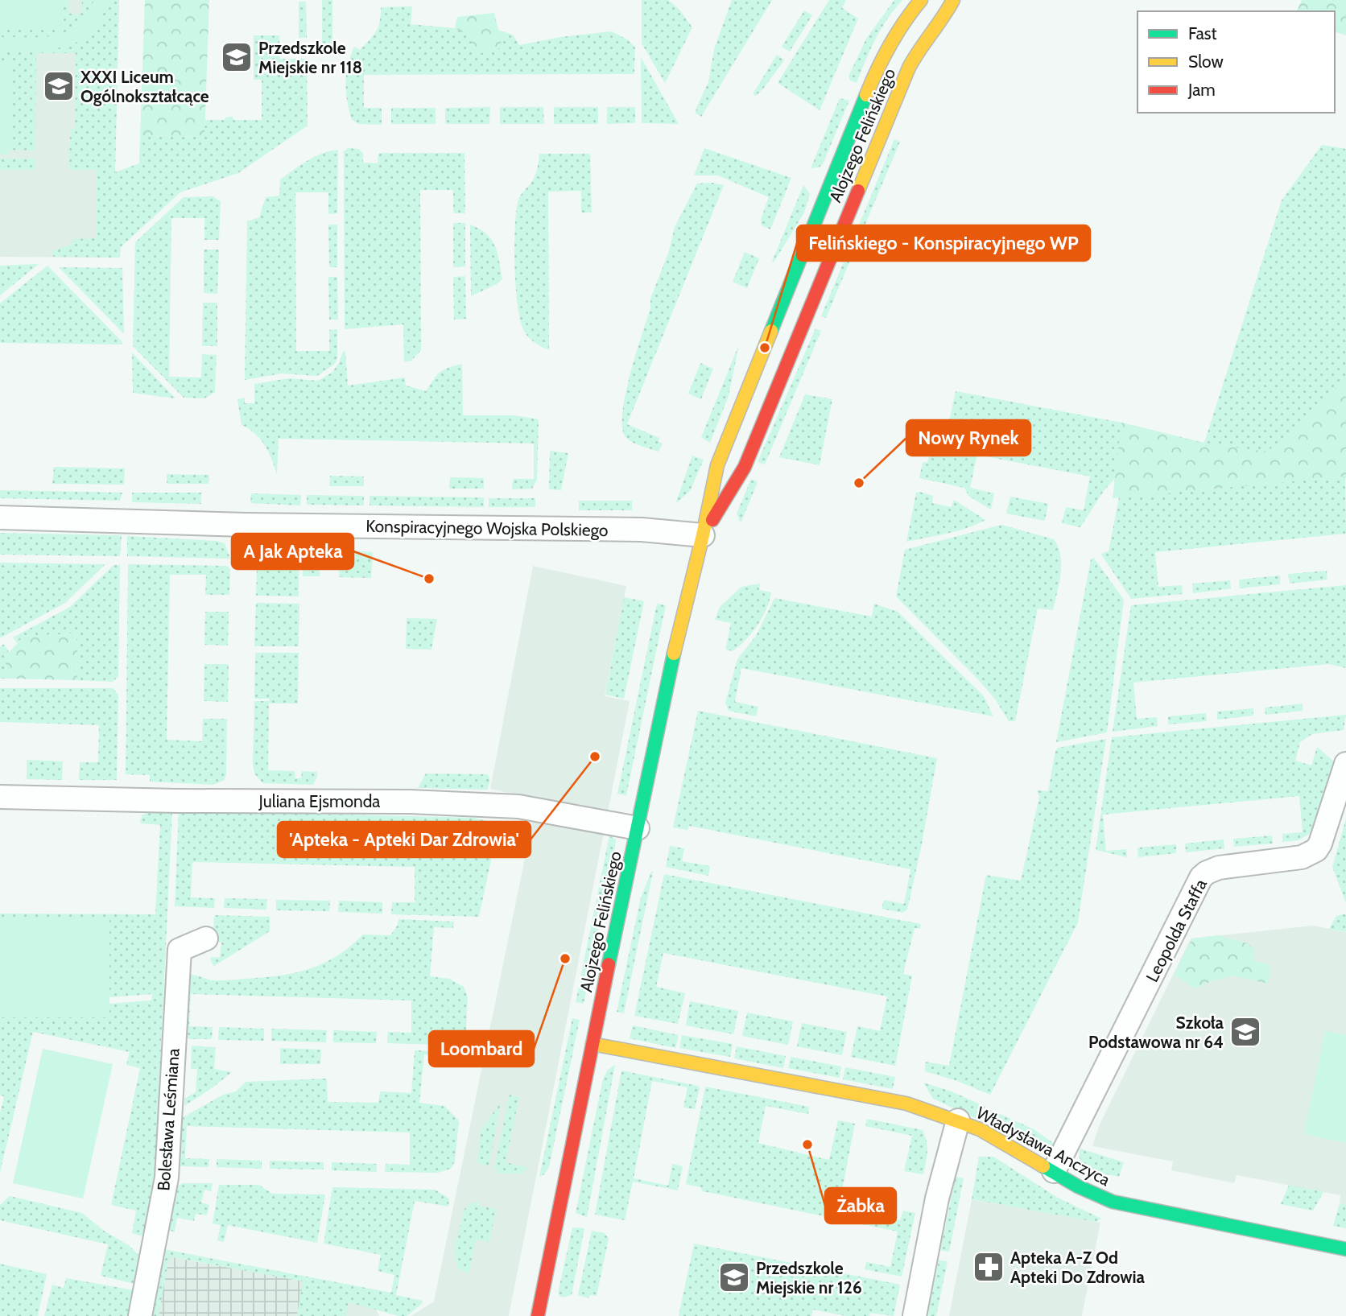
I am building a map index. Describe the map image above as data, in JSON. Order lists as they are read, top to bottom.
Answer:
{
  "streets": {
    "street": [
      "Alojzego Felińskiego",
      "Konspiracyjnego Wojska Polskiego",
      "Juliana Ejsmonda",
      "Leopolda Staffa",
      "Bolesława Leśmiana",
      "Władysława Anczyca"
    ]
  },
  "crossings": [
    ["Alojzego Felińskiego", "Konspiracyjnego Wojska Polskiego"],
    ["Alojzego Felińskiego", "Juliana Ejsmonda"],
    ["Alojzego Felińskiego", "Władysława Anczyca"],
    ["Leopolda Staffa", "Władysława Anczyca"]
  ],
  "places": {
    "school or university": [
      "Przedszkole Miejskie nr 118",
      "XXXI Liceum Ogólnokształcące",
      "Szkoła Podstawowa nr 64",
      "Przedszkole Miejskie nr 126"
    ],
    "other": [
      "Felińskiego - Konspiracyjnego WP",
      "Nowy Rynek",
      "A Jak Apteka",
      "'Apteka - Apteki Dar Zdrowia'",
      "Loombard",
      "Żabka"
    ],
    "pharmacy": ["Apteka A-Z Od Apteki Do Zdrowia"]
  },
  "legend": ["Fast", "Slow", "Jam"]
}
